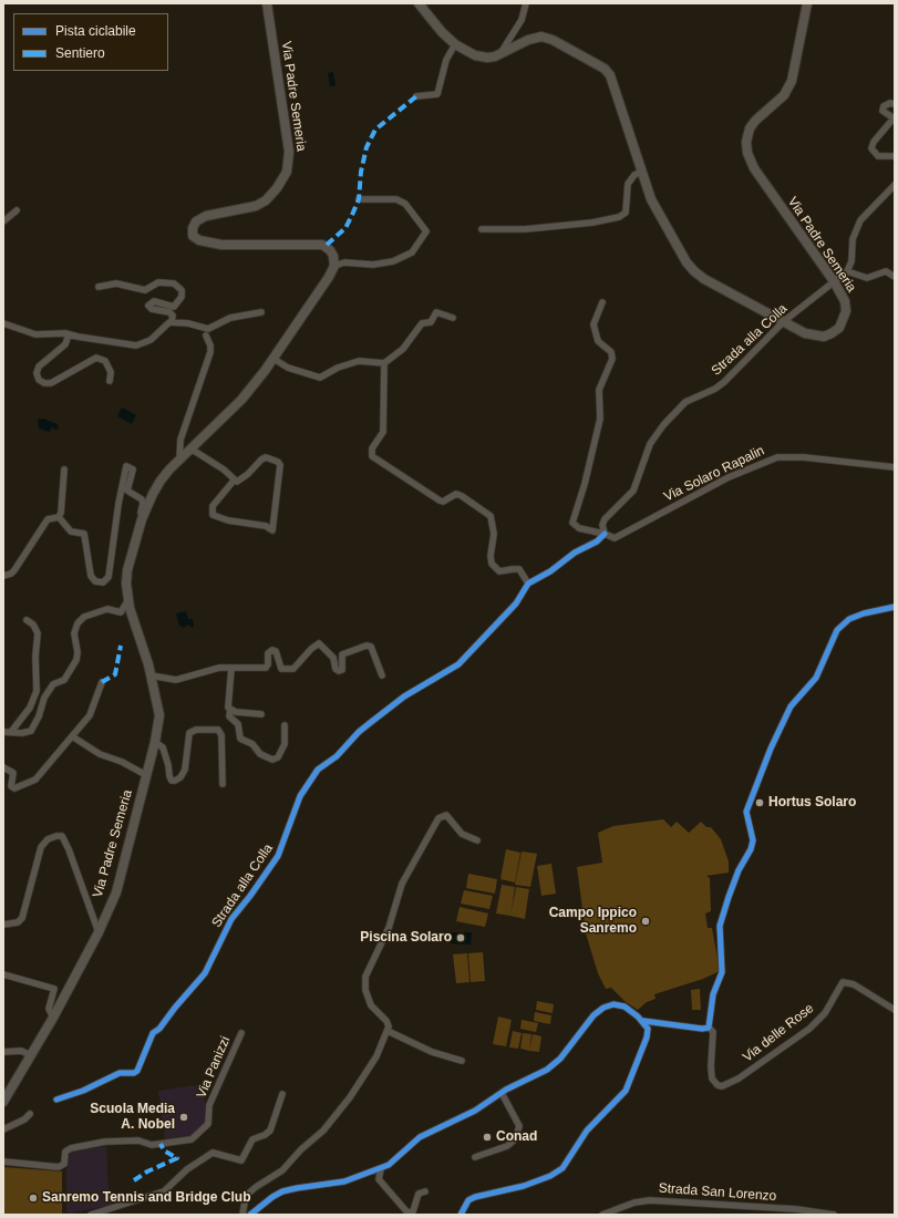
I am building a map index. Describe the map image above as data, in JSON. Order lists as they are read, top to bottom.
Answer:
{
  "streets": {
    "main road": ["Via Padre Semeria"],
    "street": [
      "Strada alla Colla",
      "Via Solaro Rapalin",
      "Via delle Rose",
      "Via Panizzi",
      "Strada San Lorenzo"
    ]
  },
  "crossings": [
    ["Via Padre Semeria", "Strada alla Colla"],
    ["Strada alla Colla", "Via Solaro Rapalin"]
  ],
  "places": [
    "Hortus Solaro",
    "Campo Ippico Sanremo",
    "Piscina Solaro",
    "Scuola Media A. Nobel",
    "Conad",
    "Sanremo Tennis and Bridge Club"
  ],
  "legend": ["Pista ciclabile", "Sentiero"]
}
